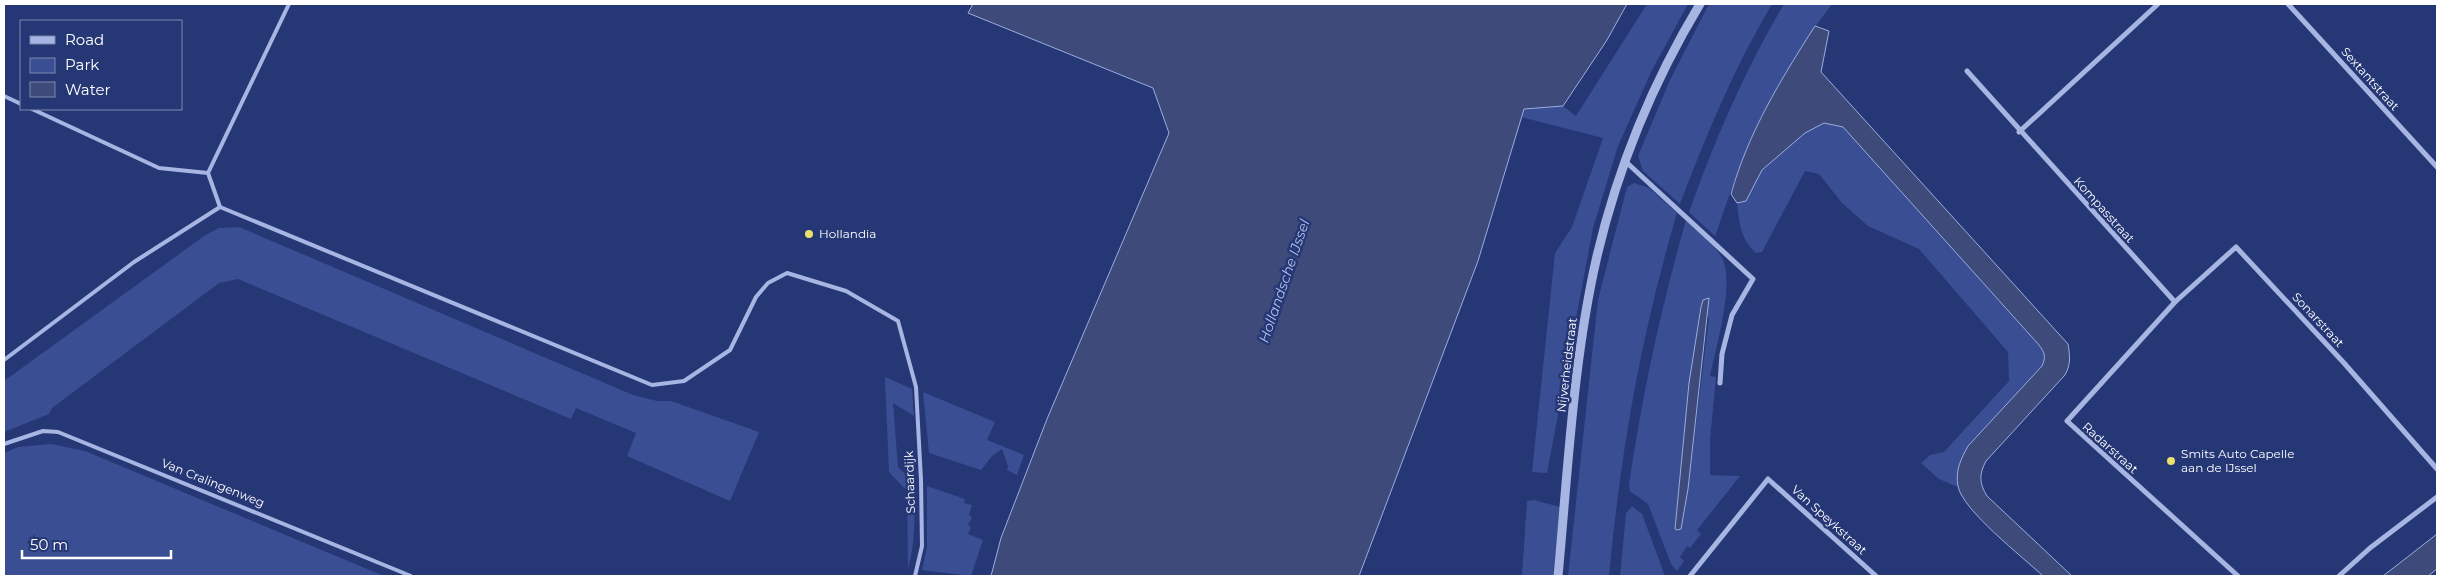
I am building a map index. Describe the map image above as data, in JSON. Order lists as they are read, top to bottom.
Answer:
{
  "streets": {
    "street": [
      "Sextantstraat",
      "Kompasstraat",
      "Sonarstraat",
      "Nijverheidstraat",
      "Radarstraat",
      "Van Speykstraat"
    ],
    "lane": ["Schaardijk", "Van Cralingenweg"]
  },
  "crossings": [
    ["Kompasstraat", "Sonarstraat"],
    ["Kompasstraat", "Radarstraat"],
    ["Sonarstraat", "Radarstraat"]
  ],
  "water": ["Hollandsche IJssel"],
  "places": ["Hollandia", "Smits Auto Capelle aan de IJssel"],
  "legend": ["Road", "Park", "Water"],
  "scale_bar": "50 m"
}
